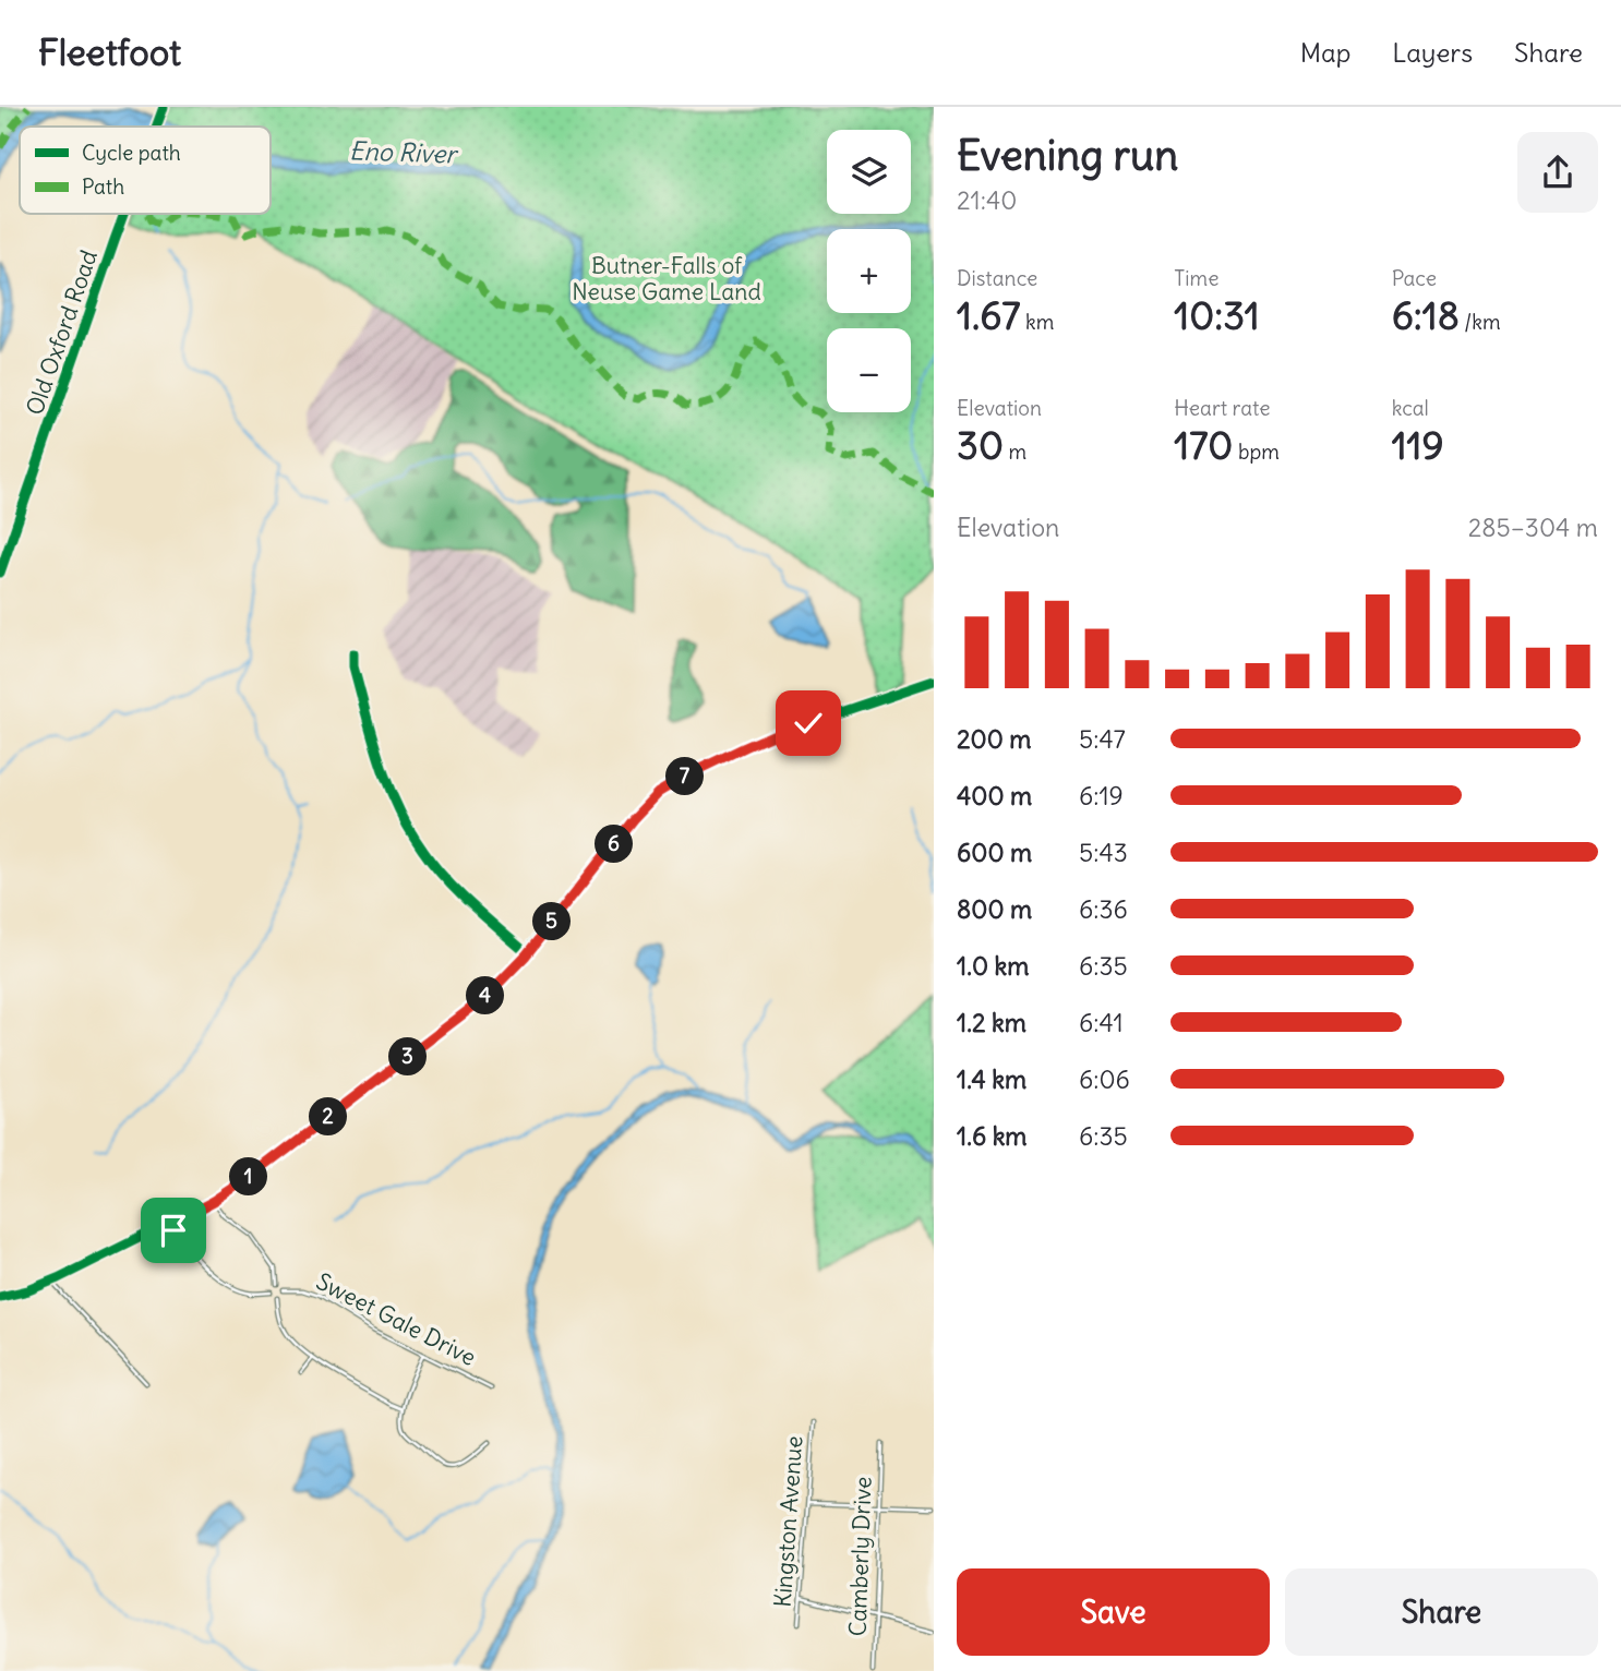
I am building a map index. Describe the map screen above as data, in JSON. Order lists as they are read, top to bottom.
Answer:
{
  "streets": {
    "street": [
      "Old Oxford Road",
      "Sweet Gale Drive",
      "Kingston Avenue",
      "Camberly Drive"
    ]
  },
  "water": ["Eno River"],
  "parks": ["Butner-Falls of Neuse Game Land"],
  "legend": ["Cycle path", "Path"],
  "page": {
    "header": "Fleetfoot",
    "nav": ["Map", "Layers", "Share"],
    "heading": ["Evening run", "21:40"],
    "map_buttons": ["+", "−"],
    "stats": [
      ["Distance", "1.67 km"],
      ["Time", "10:31"],
      ["Pace", "6:18 /km"],
      ["Elevation", "30 m"],
      ["Heart rate", "170 bpm"],
      ["kcal", "119"]
    ],
    "chart": ["Elevation", "285–304 m"],
    "list": [
      {
        "name": "200 m",
        "note": "5:47"
      },
      {
        "name": "400 m",
        "note": "6:19"
      },
      {
        "name": "600 m",
        "note": "5:43"
      },
      {
        "name": "800 m",
        "note": "6:36"
      },
      {
        "name": "1.0 km",
        "note": "6:35"
      },
      {
        "name": "1.2 km",
        "note": "6:41"
      },
      {
        "name": "1.4 km",
        "note": "6:06"
      },
      {
        "name": "1.6 km",
        "note": "6:35"
      }
    ],
    "pins": [
      "7",
      "6",
      "5",
      "4",
      "3",
      "2",
      "1"
    ],
    "buttons": ["Save", "Share"]
  }
}
